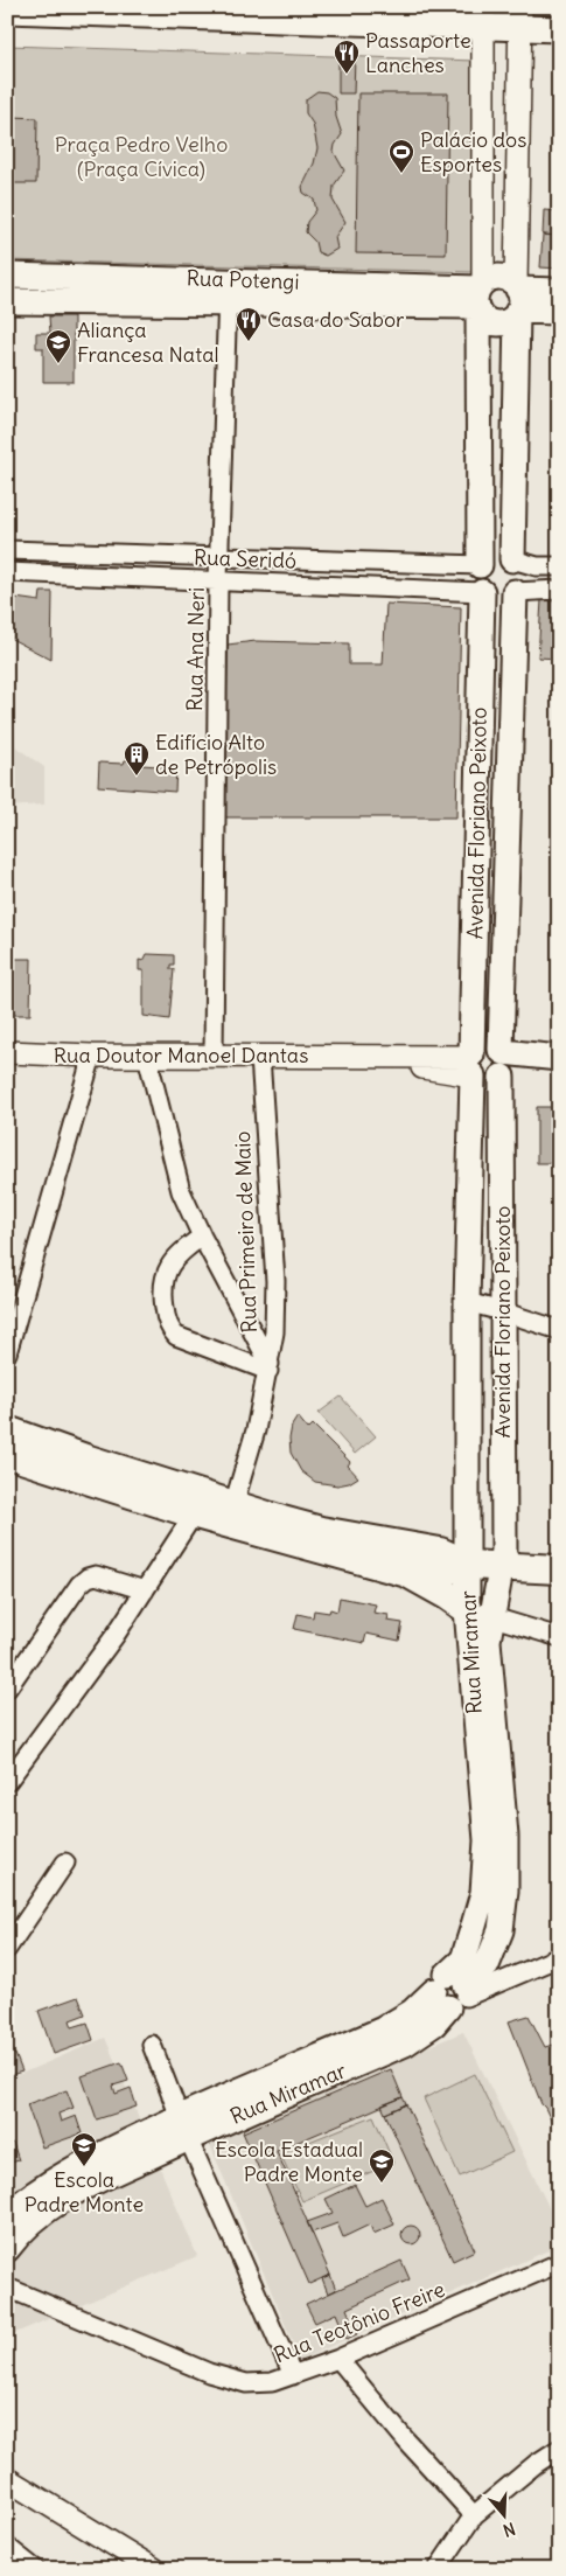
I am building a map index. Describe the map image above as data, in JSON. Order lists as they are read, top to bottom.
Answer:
{
  "streets": {
    "main road": ["Rua Potengi", "Avenida Floriano Peixoto", "Rua Miramar"],
    "street": [
      "Rua Seridó",
      "Rua Ana Neri",
      "Rua Doutor Manoel Dantas",
      "Rua Primeiro de Maio",
      "Rua Teotônio Freire"
    ]
  },
  "crossings": [
    ["Rua Potengi", "Rua Ana Neri"],
    ["Rua Seridó", "Rua Ana Neri"],
    ["Rua Seridó", "Avenida Floriano Peixoto"],
    ["Rua Ana Neri", "Rua Doutor Manoel Dantas"],
    ["Avenida Floriano Peixoto", "Rua Doutor Manoel Dantas"],
    ["Avenida Floriano Peixoto", "Rua Miramar"],
    ["Rua Doutor Manoel Dantas", "Rua Primeiro de Maio"]
  ],
  "parks": ["Praça Pedro Velho (Praça Cívica)"],
  "places": {
    "restaurant": ["Passaporte Lanches", "Casa do Sabor"],
    "sports": ["Palácio dos Esportes"],
    "school or university": ["Aliança Francesa Natal", "Escola Padre Monte", "Escola Estadual Padre Monte"],
    "building": ["Edifício Alto de Petrópolis"]
  },
  "north": "bottom"
}
